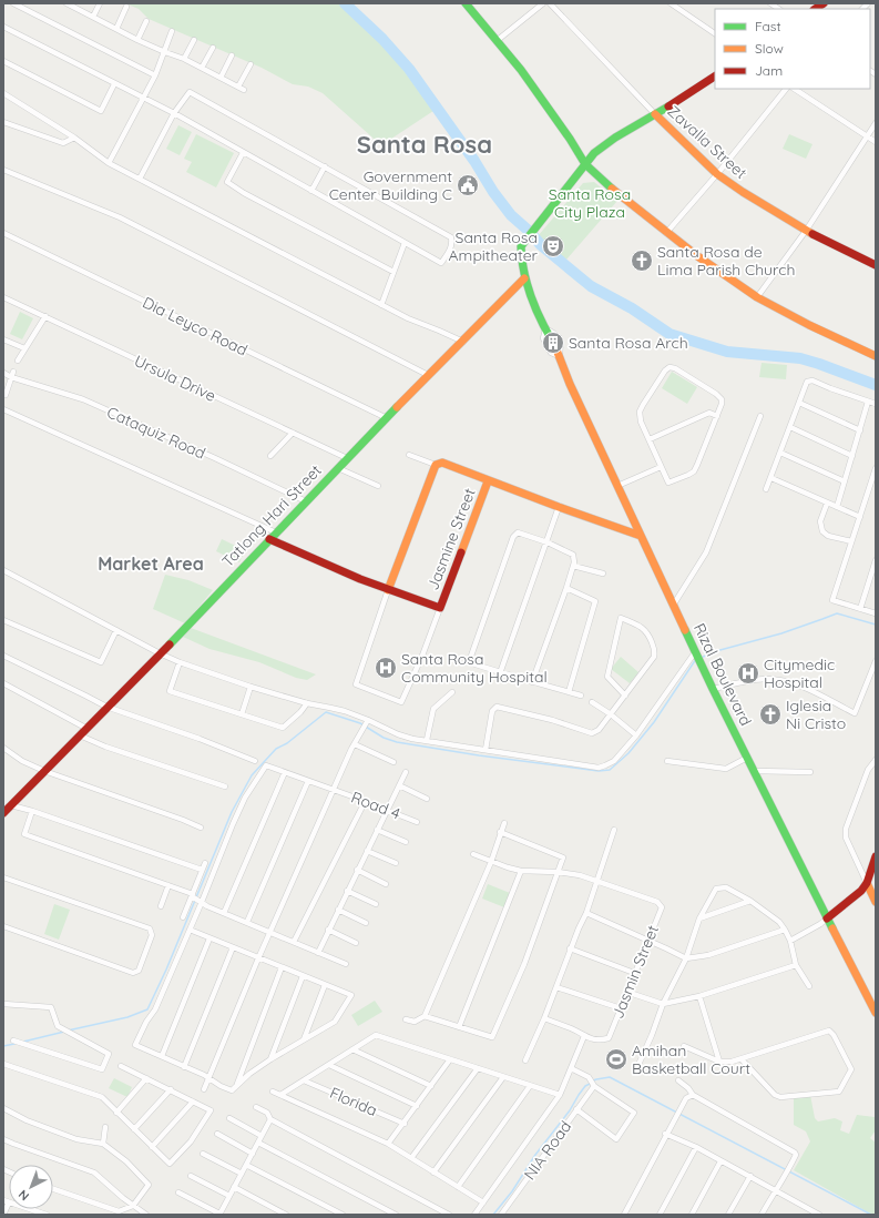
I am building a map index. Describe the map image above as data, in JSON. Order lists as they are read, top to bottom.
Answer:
{
  "streets": {
    "main road": [
      "Zavalla Street",
      "Tatlong Hari Street",
      "Jasmine Street",
      "Rizal Boulevard"
    ],
    "street": [
      "Dia Leyco Road",
      "Ursula Drive",
      "Cataquiz Road",
      "Road 4",
      "Jasmin Street",
      "Florida",
      "NIA Road"
    ]
  },
  "crossings": [
    ["Zavalla Street", "Rizal Boulevard"],
    ["Dia Leyco Road", "Tatlong Hari Street"],
    ["Ursula Drive", "Tatlong Hari Street"],
    ["Cataquiz Road", "Tatlong Hari Street"],
    ["Tatlong Hari Street", "Rizal Boulevard"]
  ],
  "districts": ["Santa Rosa", "Market Area"],
  "parks": ["Santa Rosa City Plaza"],
  "places": {
    "public building": ["Government Center Building C"],
    "theatre": ["Santa Rosa Ampitheater"],
    "church": ["Santa Rosa de Lima Parish Church", "Iglesia Ni Cristo"],
    "building": ["Santa Rosa Arch"],
    "hospital": ["Santa Rosa Community Hospital", "Citymedic Hospital"],
    "sports": ["Amihan Basketball Court"]
  },
  "legend": ["Fast", "Slow", "Jam"],
  "north": "bottom left"
}
